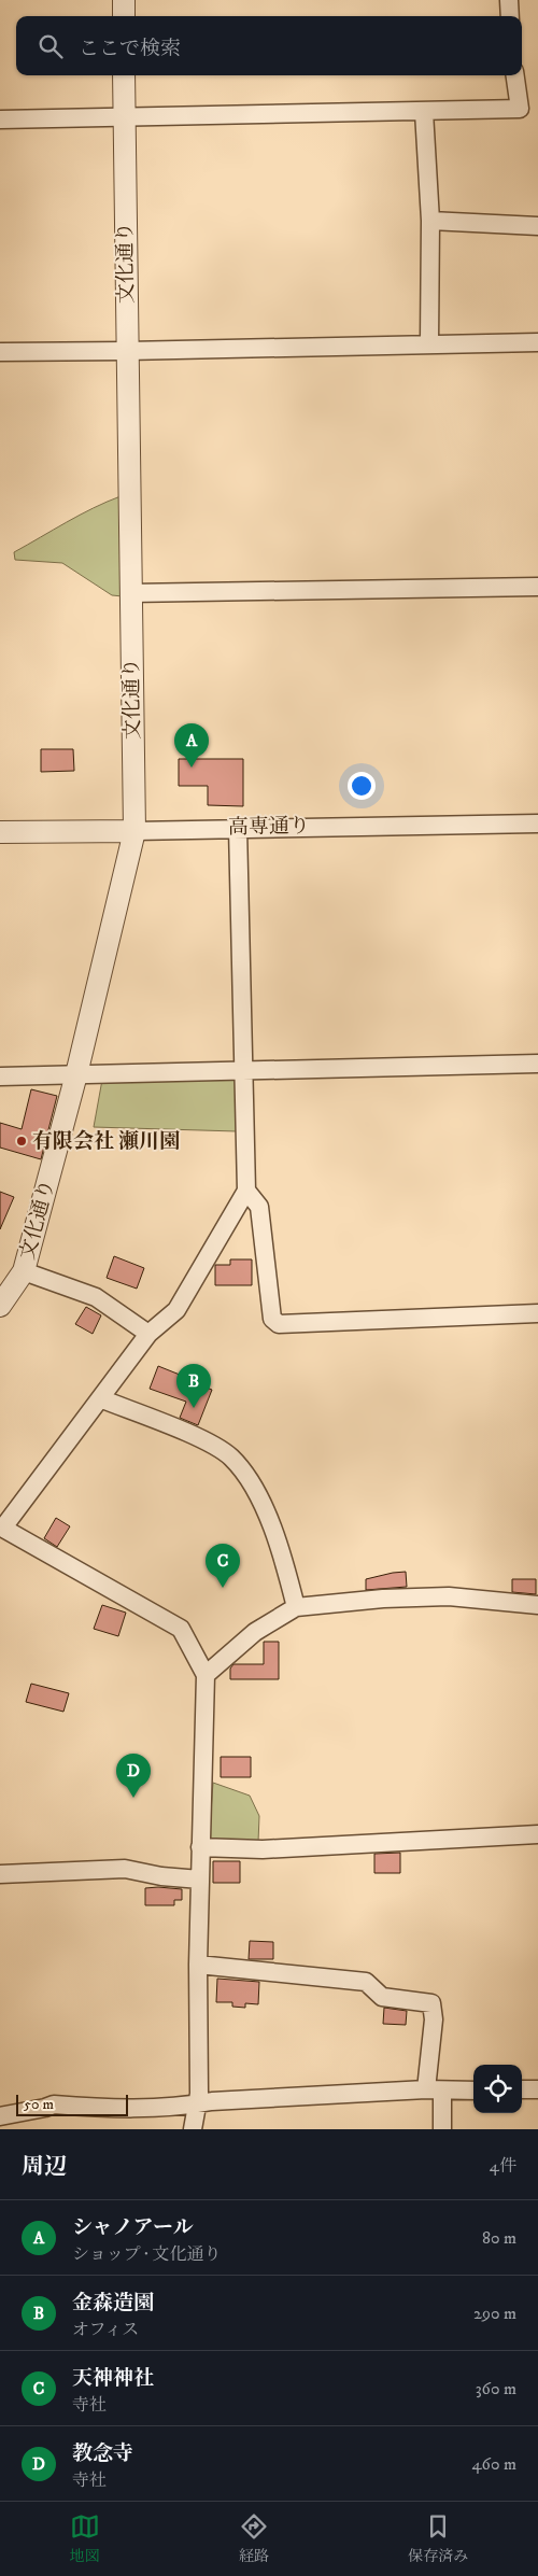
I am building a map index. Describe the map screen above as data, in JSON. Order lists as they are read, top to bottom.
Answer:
{
  "streets": {
    "street": ["文化通り", "高専通り"]
  },
  "crossings": [
    ["文化通り", "高専通り"]
  ],
  "places": ["有限会社 瀬川園"],
  "scale_bar": "50 m",
  "page": {
    "search": "ここで検索",
    "pins": [
      "A",
      "B",
      "C",
      "D"
    ],
    "scale": "50 m",
    "heading": ["周辺", "4件"],
    "list": [
      {
        "mark": "A",
        "name": "シャノアール",
        "note": "ショップ · 文化通り",
        "value": "80 m"
      },
      {
        "mark": "B",
        "name": "金森造園",
        "note": "オフィス",
        "value": "290 m"
      },
      {
        "mark": "C",
        "name": "天神神社",
        "note": "寺社",
        "value": "360 m"
      },
      {
        "mark": "D",
        "name": "教念寺",
        "note": "寺社",
        "value": "460 m"
      }
    ],
    "nav": ["地図", "経路", "保存済み"]
  }
}
